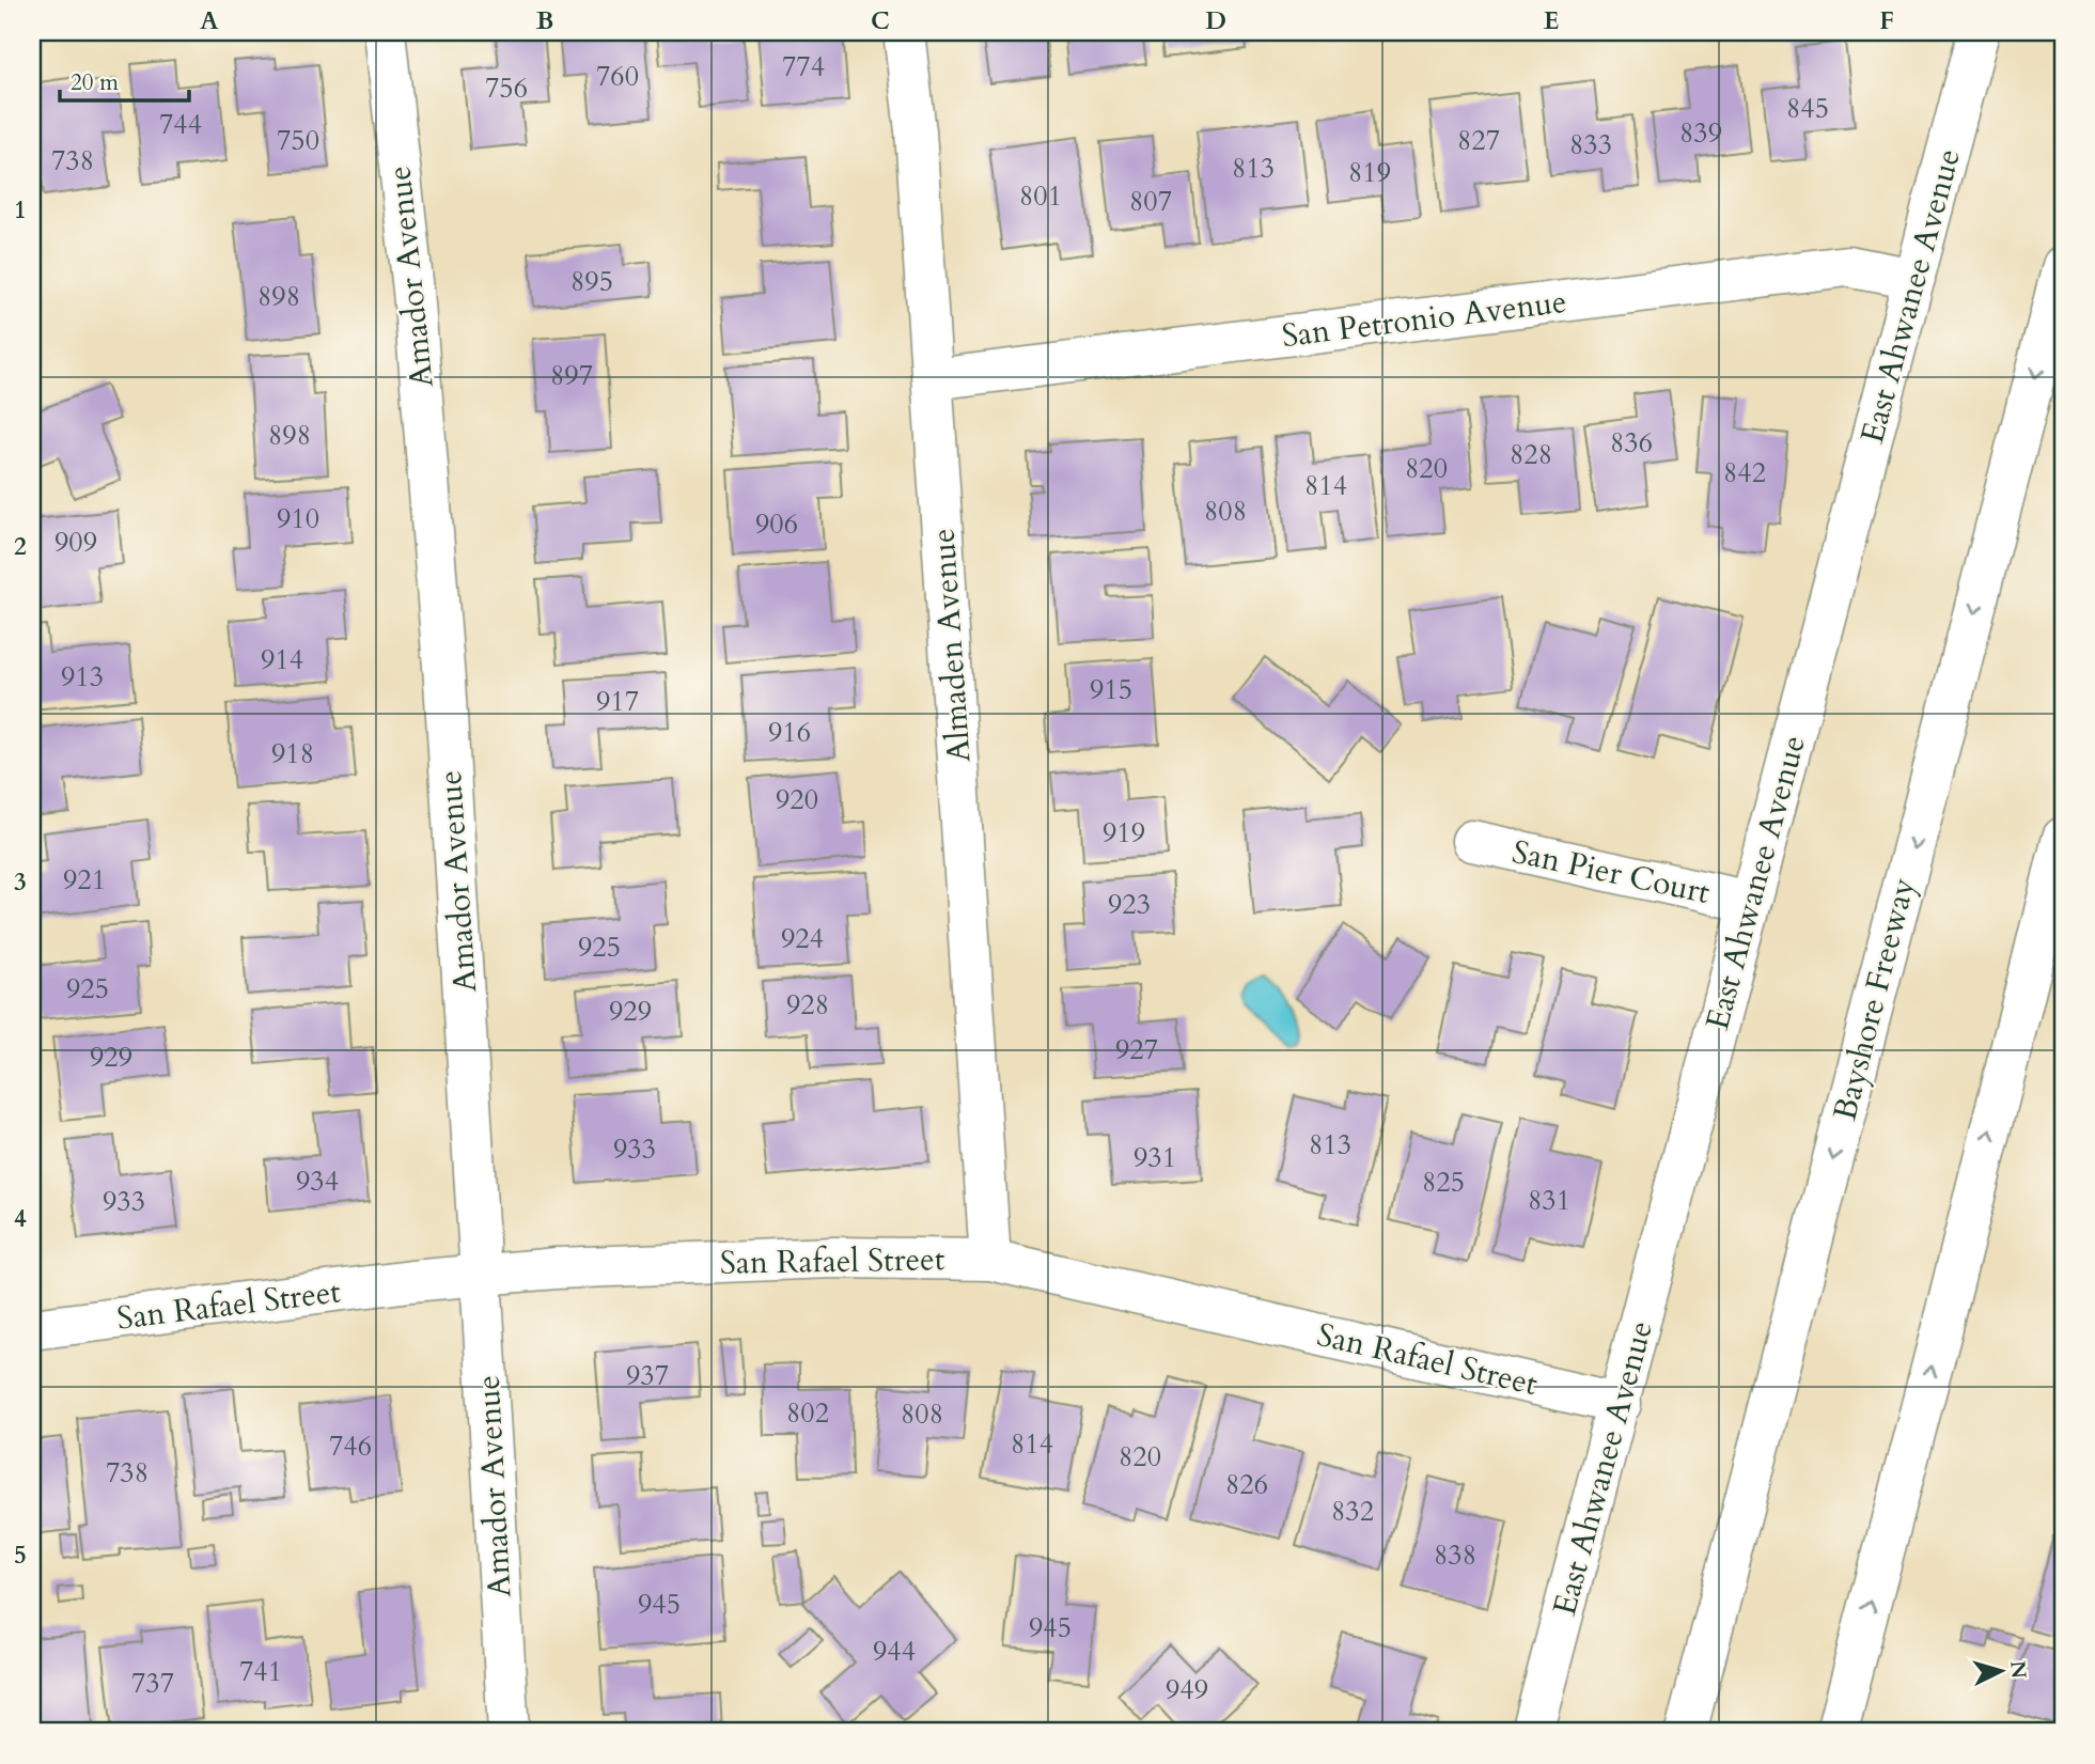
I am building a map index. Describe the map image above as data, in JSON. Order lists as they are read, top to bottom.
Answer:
{
  "streets": {
    "main road": [
      "Amador Avenue",
      "East Ahwanee Avenue",
      "San Petronio Avenue",
      "Almaden Avenue",
      "San Pier Court",
      "Bayshore Freeway",
      "San Rafael Street"
    ]
  },
  "crossings": [
    ["Amador Avenue", "San Rafael Street"],
    ["East Ahwanee Avenue", "San Petronio Avenue"],
    ["East Ahwanee Avenue", "San Pier Court"],
    ["East Ahwanee Avenue", "San Rafael Street"],
    ["San Petronio Avenue", "Almaden Avenue"],
    ["Almaden Avenue", "San Rafael Street"]
  ],
  "house_numbers": [
    "774",
    "760",
    "756",
    "845",
    "744",
    "839",
    "750",
    "827",
    "833",
    "738",
    "813",
    "819",
    "801",
    "807",
    "895",
    "898",
    "897",
    "898",
    "836",
    "828",
    "820",
    "842",
    "814",
    "808",
    "910",
    "906",
    "909",
    "914",
    "913",
    "915",
    "917",
    "916",
    "918",
    "920",
    "919",
    "921",
    "923",
    "924",
    "925",
    "925",
    "928",
    "929",
    "927",
    "929",
    "813",
    "933",
    "931",
    "934",
    "825",
    "831",
    "933",
    "937",
    "802",
    "808",
    "814",
    "746",
    "820",
    "738",
    "826",
    "832",
    "838",
    "945",
    "945",
    "944",
    "741",
    "737",
    "949"
  ],
  "scale_bar": "20 m",
  "north": "right",
  "grid": {
    "columns": [
      "A",
      "B",
      "C",
      "D",
      "E",
      "F"
    ],
    "rows": [
      "1",
      "2",
      "3",
      "4",
      "5"
    ]
  }
}
